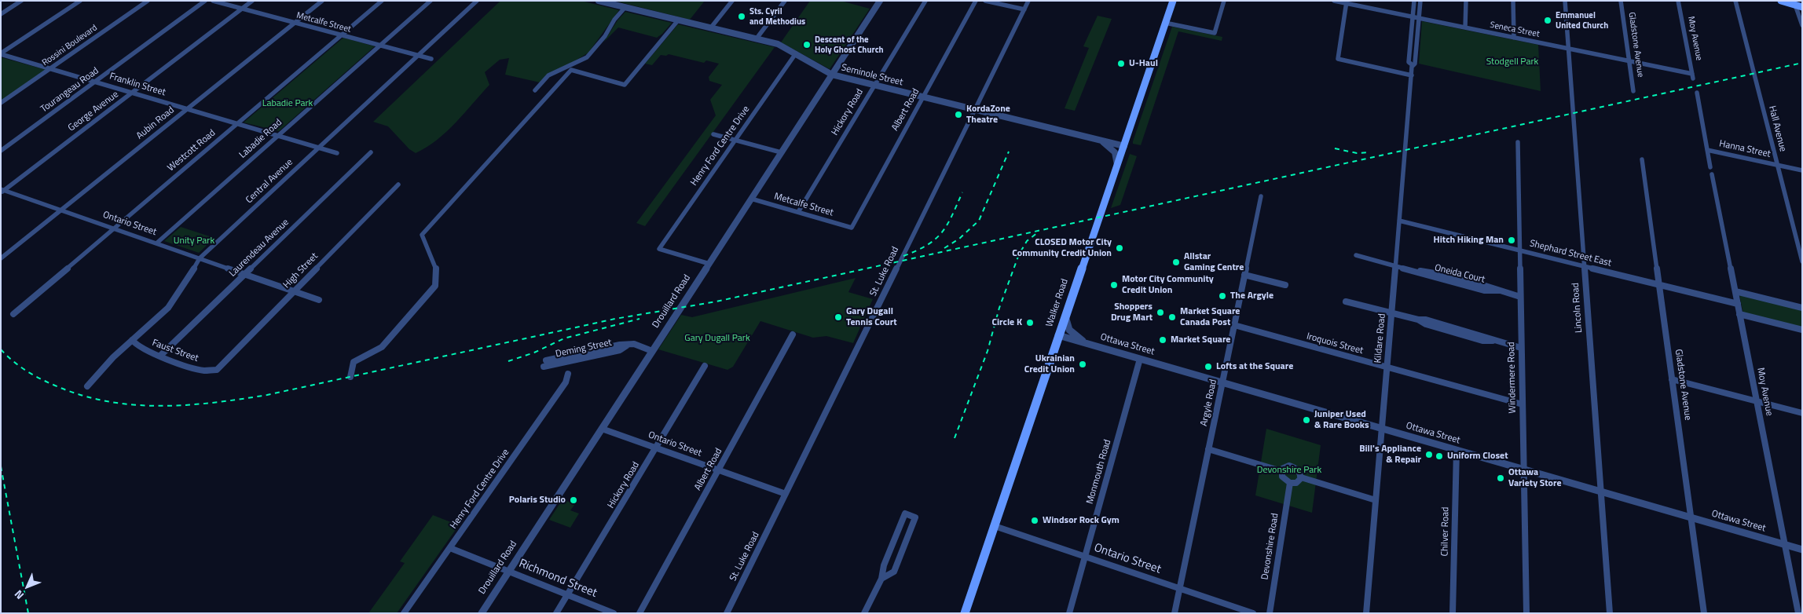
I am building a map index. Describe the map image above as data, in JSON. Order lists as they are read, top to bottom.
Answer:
{
  "streets": {
    "main road": ["Walker Road"],
    "street": [
      "Metcalfe Street",
      "Seneca Street",
      "Moy Avenue",
      "Gladstone Avenue",
      "Rossini Boulevard",
      "Seminole Street",
      "Franklin Street",
      "Tourangeau Road",
      "Albert Road",
      "George Avenue",
      "Hickory Road",
      "Aubin Road",
      "Hall Avenue",
      "Labadie Road",
      "Henry Ford Centre Drive",
      "Hanna Street",
      "Westcott Road",
      "Central Avenue",
      "Ontario Street",
      "Laurendeau Avenue",
      "Shephard Street East",
      "High Street",
      "St. Luke Road",
      "Oneida Court",
      "Drouillard Road",
      "Lincoln Road",
      "Kildare Road",
      "Iroquois Street",
      "Ottawa Street",
      "Deming Street",
      "Faust Street",
      "Windermere Road",
      "Argyle Road",
      "Monmouth Road",
      "Chilver Road",
      "Devonshire Road",
      "Richmond Street"
    ]
  },
  "crossings": [
    ["Metcalfe Street", "Albert Road"],
    ["Metcalfe Street", "George Avenue"],
    ["Metcalfe Street", "Hickory Road"],
    ["Metcalfe Street", "Aubin Road"],
    ["Metcalfe Street", "Labadie Road"],
    ["Metcalfe Street", "Westcott Road"],
    ["Metcalfe Street", "Central Avenue"],
    ["Metcalfe Street", "Drouillard Road"],
    ["Seneca Street", "Moy Avenue"],
    ["Seneca Street", "Gladstone Avenue"],
    ["Seneca Street", "Lincoln Road"],
    ["Seneca Street", "Kildare Road"],
    ["Moy Avenue", "Shephard Street East"],
    ["Moy Avenue", "Ottawa Street"],
    ["Gladstone Avenue", "Shephard Street East"],
    ["Gladstone Avenue", "Ottawa Street"],
    ["Rossini Boulevard", "Franklin Street"],
    ["Seminole Street", "Albert Road"],
    ["Seminole Street", "Hickory Road"],
    ["Seminole Street", "Henry Ford Centre Drive"],
    ["Seminole Street", "St. Luke Road"],
    ["Seminole Street", "Drouillard Road"],
    ["Seminole Street", "Walker Road"],
    ["Franklin Street", "Tourangeau Road"],
    ["Franklin Street", "George Avenue"],
    ["Franklin Street", "Aubin Road"],
    ["Franklin Street", "Labadie Road"],
    ["Franklin Street", "Westcott Road"],
    ["Franklin Street", "Central Avenue"],
    ["Albert Road", "Ontario Street"],
    ["George Avenue", "Ontario Street"],
    ["Hickory Road", "Ontario Street"],
    ["Hickory Road", "Richmond Street"],
    ["Aubin Road", "Ontario Street"],
    ["Hall Avenue", "Hanna Street"],
    ["Labadie Road", "Ontario Street"],
    ["Henry Ford Centre Drive", "Drouillard Road"],
    ["Henry Ford Centre Drive", "Richmond Street"],
    ["Westcott Road", "Ontario Street"],
    ["Central Avenue", "Ontario Street"],
    ["Central Avenue", "Faust Street"],
    ["Ontario Street", "Laurendeau Avenue"],
    ["Ontario Street", "High Street"],
    ["Ontario Street", "St. Luke Road"],
    ["Ontario Street", "Drouillard Road"],
    ["Ontario Street", "Walker Road"],
    ["Ontario Street", "Argyle Road"],
    ["Ontario Street", "Monmouth Road"],
    ["Laurendeau Avenue", "Faust Street"],
    ["Shephard Street East", "Lincoln Road"],
    ["Shephard Street East", "Kildare Road"],
    ["Shephard Street East", "Windermere Road"],
    ["High Street", "Faust Street"],
    ["Oneida Court", "Kildare Road"],
    ["Oneida Court", "Windermere Road"],
    ["Drouillard Road", "Deming Street"],
    ["Drouillard Road", "Richmond Street"],
    ["Walker Road", "Ottawa Street"],
    ["Lincoln Road", "Ottawa Street"],
    ["Kildare Road", "Iroquois Street"],
    ["Kildare Road", "Ottawa Street"],
    ["Iroquois Street", "Windermere Road"],
    ["Iroquois Street", "Argyle Road"],
    ["Ottawa Street", "Windermere Road"],
    ["Ottawa Street", "Argyle Road"],
    ["Ottawa Street", "Monmouth Road"],
    ["Ottawa Street", "Chilver Road"]
  ],
  "parks": [
    "Stodgell Park",
    "Labadie Park",
    "Unity Park",
    "Gary Dugall Park",
    "Devonshire Park"
  ],
  "places": [
    "Sts. Cyril and Methodius",
    "Emmanuel United Church",
    "Descent of the Holy Ghost Church",
    "U-Haul",
    "KordaZone Theatre",
    "Hitch Hiking Man",
    "CLOSED Motor City Community Credit Union",
    "Allstar Gaming Centre",
    "Motor City Community Credit Union",
    "The Argyle",
    "Shoppers Drug Mart",
    "Gary Dugall Tennis Court",
    "Market Square Canada Post",
    "Circle K",
    "Market Square",
    "Ukrainian Credit Union",
    "Lofts at the Square",
    "Juniper Used & Rare Books",
    "Bill's Appliance & Repair",
    "Uniform Closet",
    "Ottawa Variety Store",
    "Polaris Studio",
    "Windsor Rock Gym"
  ],
  "north": "bottom left"
}
